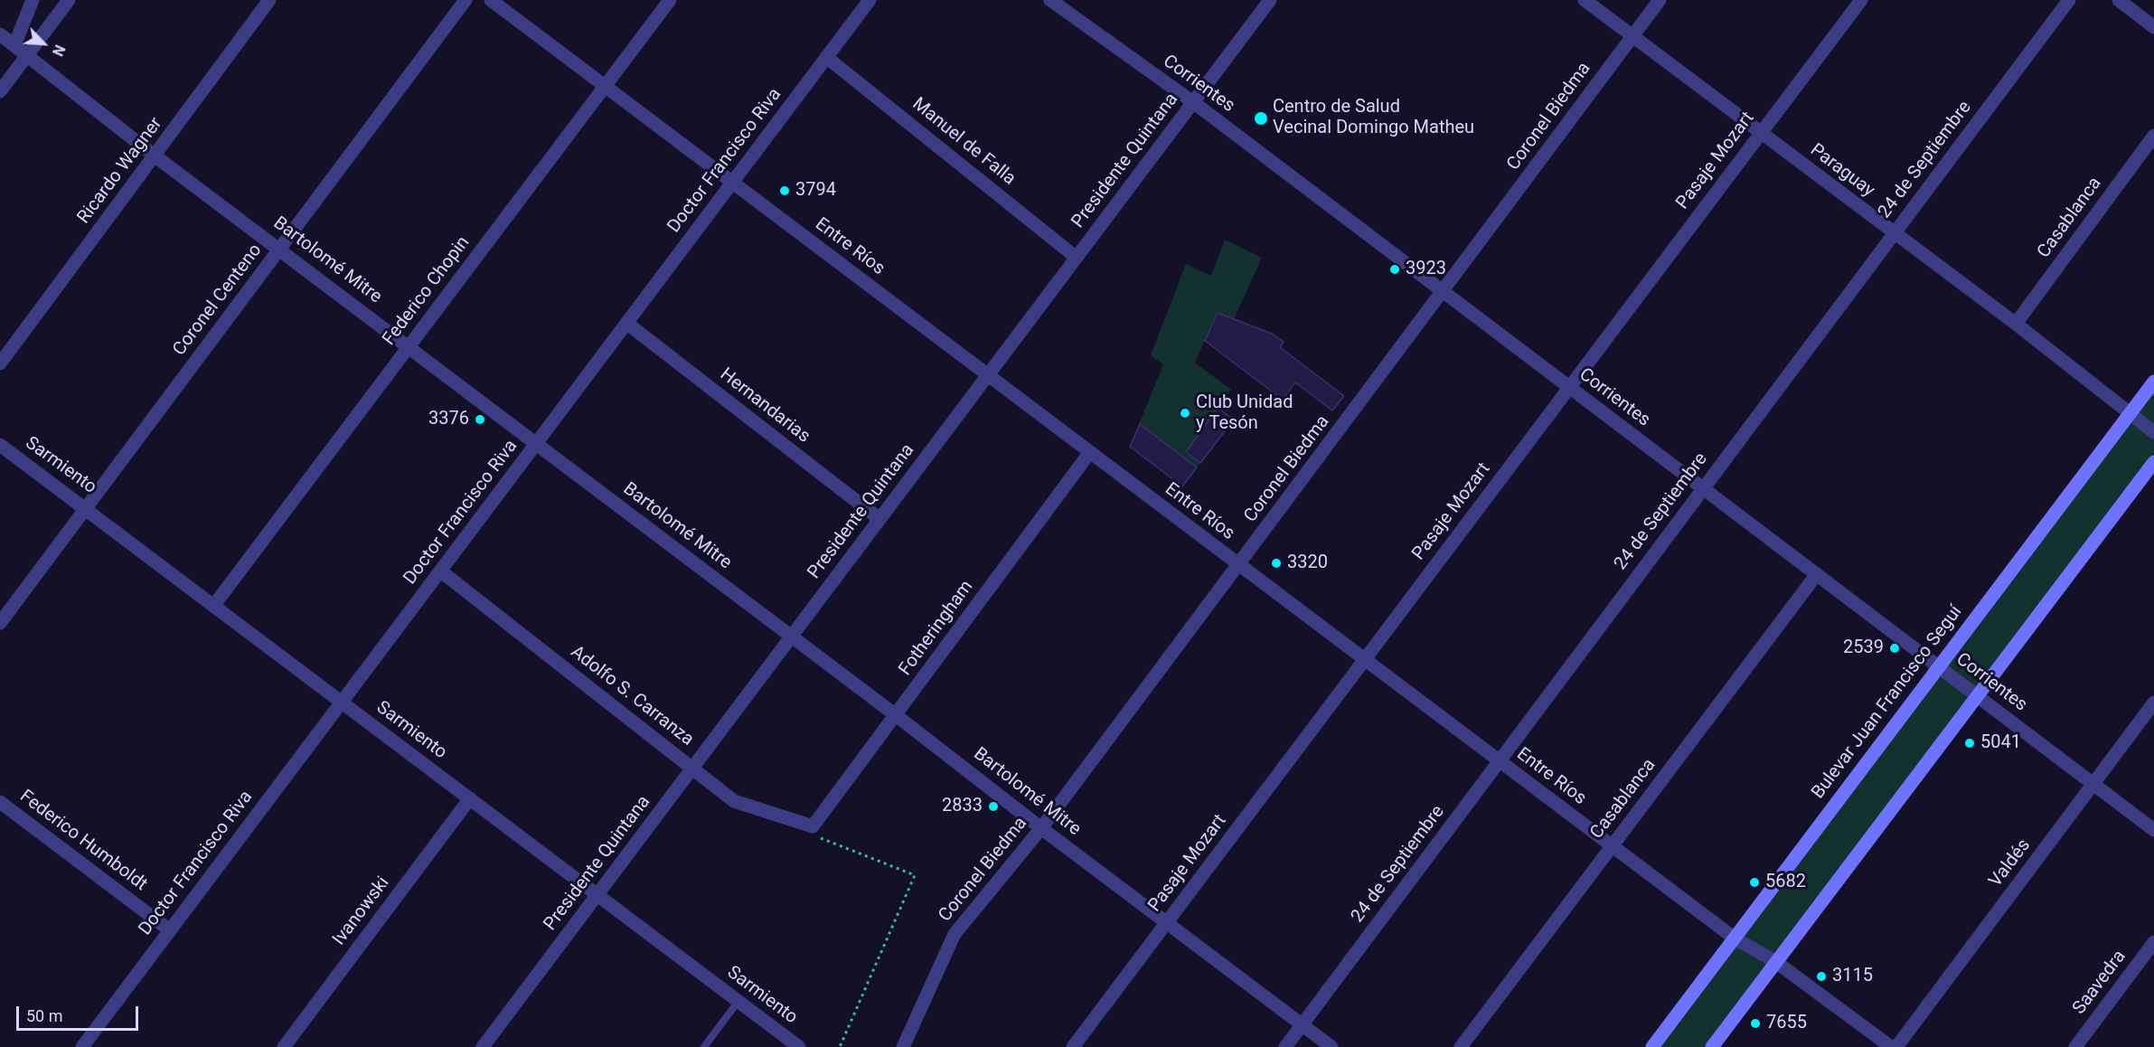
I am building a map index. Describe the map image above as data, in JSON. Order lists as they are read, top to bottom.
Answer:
{
  "streets": {
    "main road": ["Bulevar Juan Francisco Seguí"],
    "street": [
      "Corrientes",
      "Coronel Biedma",
      "Manuel de Falla",
      "24 de Septiembre",
      "Doctor Francisco Riva",
      "Presidente Quintana",
      "Pasaje Mozart",
      "Ricardo Wagner",
      "Paraguay",
      "Casablanca",
      "Entre Ríos",
      "Bartolomé Mitre",
      "Federico Chopin",
      "Coronel Centeno",
      "Hernandarias",
      "Sarmiento",
      "Fotheringham",
      "Adolfo S. Carranza",
      "Federico Humboldt",
      "Valdés",
      "Ivanowski",
      "Saavedra"
    ]
  },
  "crossings": [
    ["Corrientes", "Coronel Biedma"],
    ["Corrientes", "24 de Septiembre"],
    ["Corrientes", "Presidente Quintana"],
    ["Corrientes", "Pasaje Mozart"],
    ["Corrientes", "Casablanca"],
    ["Corrientes", "Bulevar Juan Francisco Seguí"],
    ["Corrientes", "Valdés"],
    ["Coronel Biedma", "Paraguay"],
    ["Coronel Biedma", "Entre Ríos"],
    ["Coronel Biedma", "Bartolomé Mitre"],
    ["Manuel de Falla", "Doctor Francisco Riva"],
    ["Manuel de Falla", "Presidente Quintana"],
    ["24 de Septiembre", "Paraguay"],
    ["24 de Septiembre", "Entre Ríos"],
    ["24 de Septiembre", "Bartolomé Mitre"],
    ["Doctor Francisco Riva", "Entre Ríos"],
    ["Doctor Francisco Riva", "Bartolomé Mitre"],
    ["Doctor Francisco Riva", "Hernandarias"],
    ["Doctor Francisco Riva", "Sarmiento"],
    ["Doctor Francisco Riva", "Adolfo S. Carranza"],
    ["Doctor Francisco Riva", "Federico Humboldt"],
    ["Presidente Quintana", "Entre Ríos"],
    ["Presidente Quintana", "Bartolomé Mitre"],
    ["Presidente Quintana", "Hernandarias"],
    ["Presidente Quintana", "Sarmiento"],
    ["Presidente Quintana", "Adolfo S. Carranza"],
    ["Pasaje Mozart", "Paraguay"],
    ["Pasaje Mozart", "Entre Ríos"],
    ["Pasaje Mozart", "Bartolomé Mitre"],
    ["Ricardo Wagner", "Bartolomé Mitre"],
    ["Paraguay", "Casablanca"],
    ["Paraguay", "Bulevar Juan Francisco Seguí"],
    ["Casablanca", "Entre Ríos"],
    ["Entre Ríos", "Federico Chopin"],
    ["Entre Ríos", "Fotheringham"],
    ["Entre Ríos", "Bulevar Juan Francisco Seguí"],
    ["Bartolomé Mitre", "Federico Chopin"],
    ["Bartolomé Mitre", "Coronel Centeno"],
    ["Bartolomé Mitre", "Fotheringham"],
    ["Federico Chopin", "Sarmiento"],
    ["Coronel Centeno", "Sarmiento"],
    ["Sarmiento", "Ivanowski"],
    ["Fotheringham", "Adolfo S. Carranza"]
  ],
  "places": [
    "Centro de Salud Vecinal Domingo Matheu",
    "3794",
    "3923",
    "Club Unidad y Tesón",
    "3376",
    "3320",
    "2539",
    "5041",
    "2833",
    "5682",
    "3115",
    "7655"
  ],
  "scale_bar": "50 m",
  "north": "bottom right"
}
